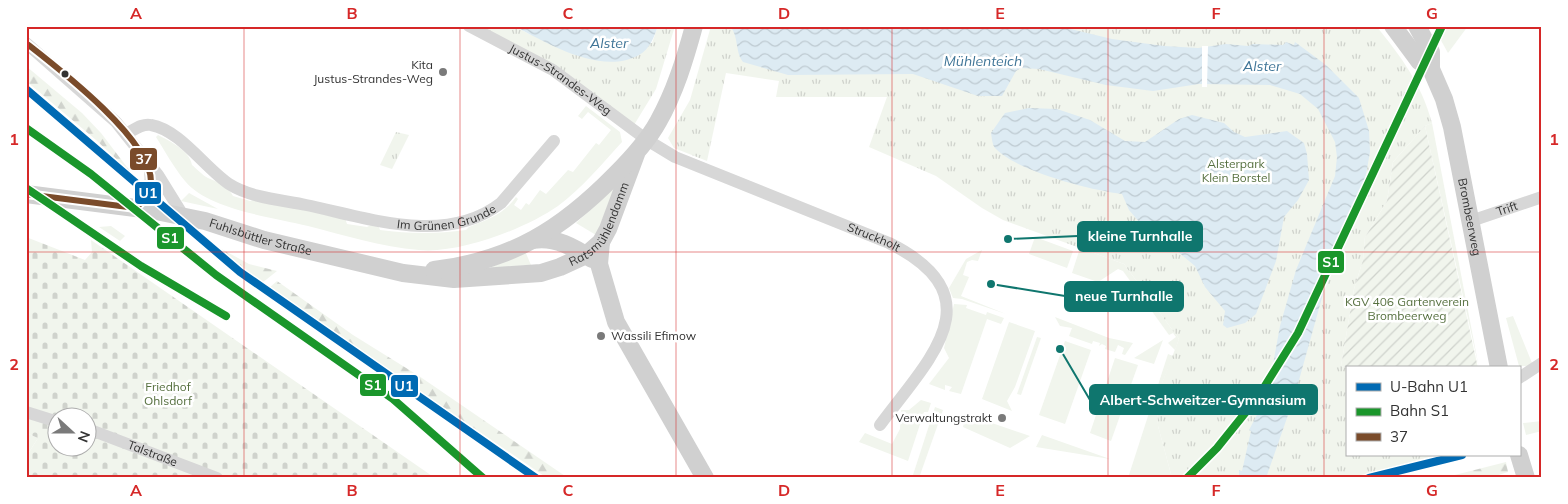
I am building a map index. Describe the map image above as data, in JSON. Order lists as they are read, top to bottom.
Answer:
{
  "streets": {
    "main road": ["Brombeerweg", "Ratsmühlendamm", "Fuhlsbüttler Straße"],
    "street": [
      "Justus-Strandes-Weg",
      "Trift",
      "Im Grünen Grunde",
      "Struckholt",
      "Talstraße"
    ]
  },
  "crossings": [
    ["Justus-Strandes-Weg", "Ratsmühlendamm"],
    ["Justus-Strandes-Weg", "Struckholt"],
    ["Trift", "Brombeerweg"],
    ["Ratsmühlendamm", "Fuhlsbüttler Straße"],
    ["Ratsmühlendamm", "Struckholt"]
  ],
  "water": ["Alster", "Mühlenteich"],
  "parks": ["Alsterpark Klein Borstel", "KGV 406 Gartenverein Brombeerweg", "Friedhof Ohlsdorf"],
  "places": [
    "Kita Justus-Strandes-Weg",
    "kleine Turnhalle",
    "neue Turnhalle",
    "Wassili Efimow",
    "Albert-Schweitzer-Gymnasium",
    "Verwaltungstrakt"
  ],
  "lines": ["rail line S1", "transit line 37", "metro line U1"],
  "legend": ["U-Bahn U1", "Bahn S1", "37"],
  "north": "right",
  "grid": {
    "columns": [
      "A",
      "B",
      "C",
      "D",
      "E",
      "F",
      "G"
    ],
    "rows": ["1", "2"]
  }
}
